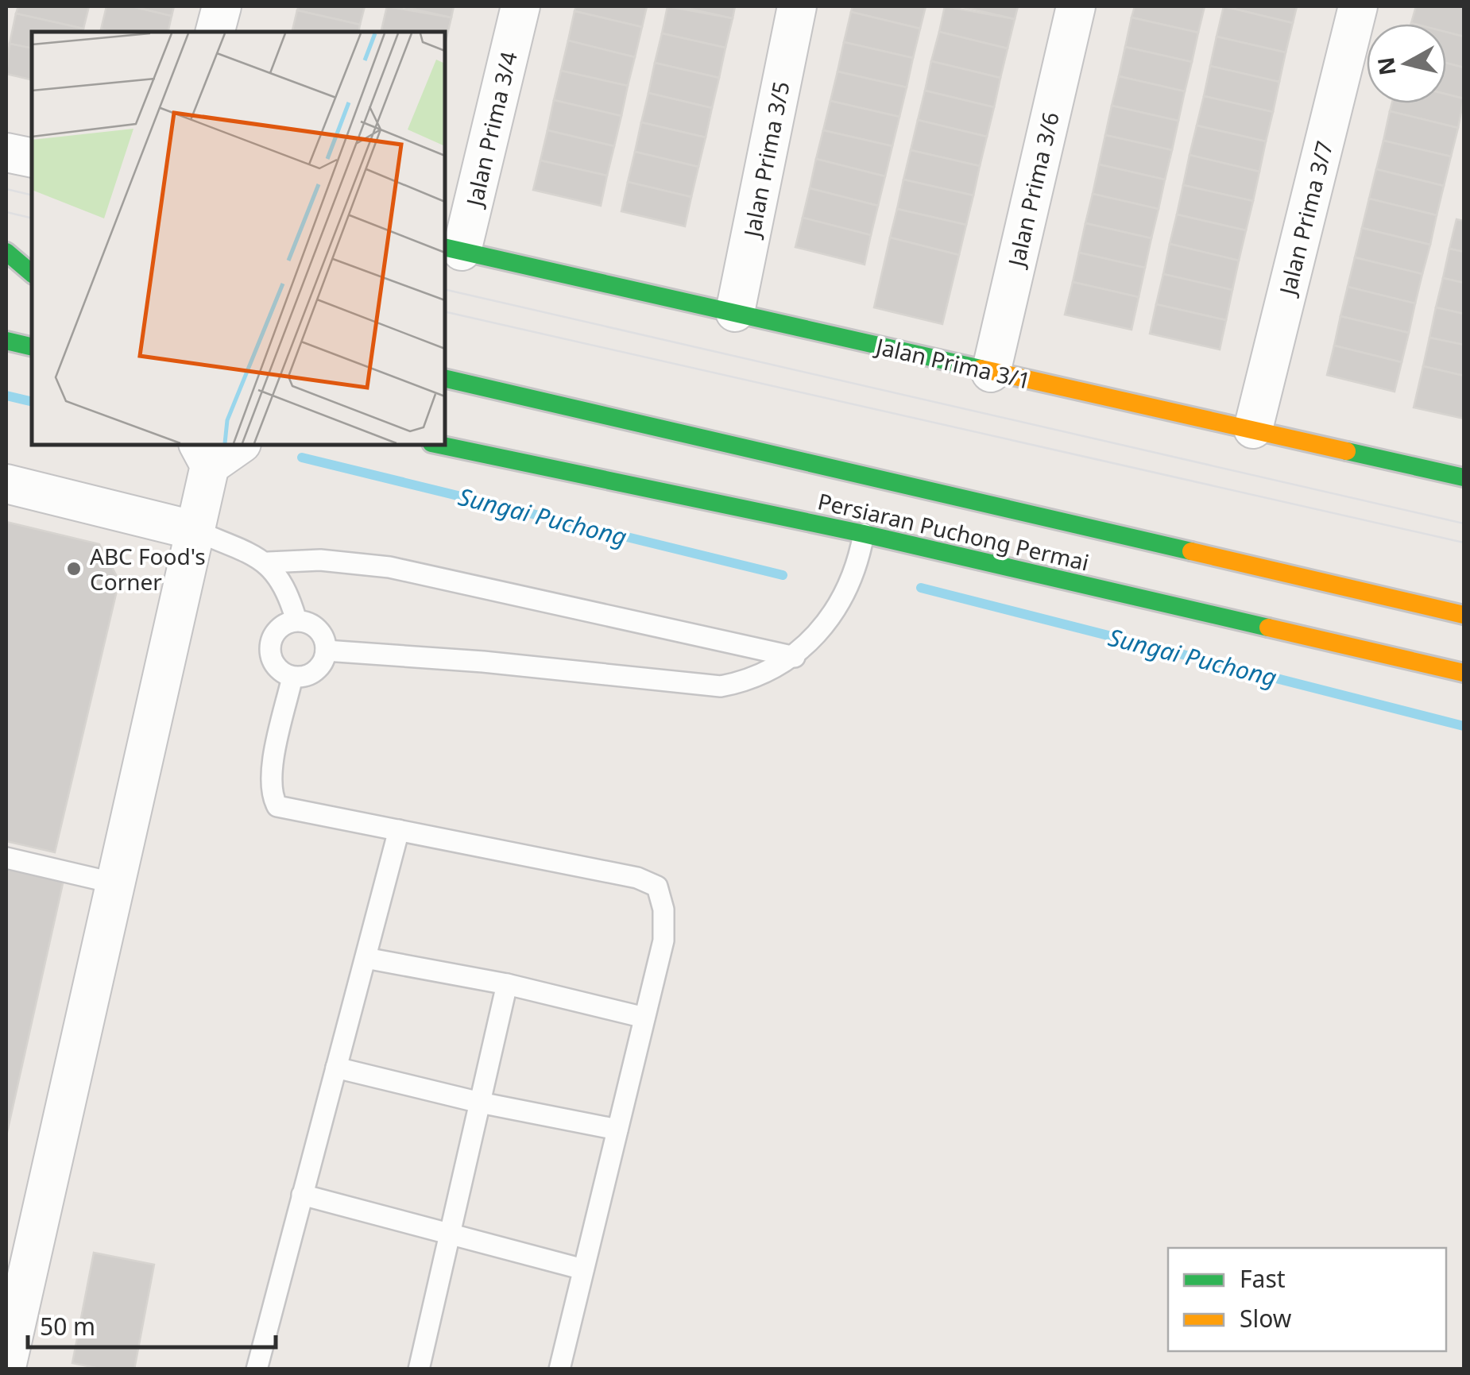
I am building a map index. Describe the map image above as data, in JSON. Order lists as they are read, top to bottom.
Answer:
{
  "streets": {
    "main road": ["Jalan Prima 3/1", "Persiaran Puchong Permai"],
    "street": [
      "Jalan Prima 3/4",
      "Jalan Prima 3/5",
      "Jalan Prima 3/6",
      "Jalan Prima 3/7"
    ]
  },
  "crossings": [
    ["Jalan Prima 3/4", "Jalan Prima 3/1"],
    ["Jalan Prima 3/5", "Jalan Prima 3/1"],
    ["Jalan Prima 3/6", "Jalan Prima 3/1"],
    ["Jalan Prima 3/7", "Jalan Prima 3/1"]
  ],
  "water": ["Sungai Puchong"],
  "places": ["ABC Food's Corner"],
  "legend": ["Fast", "Slow"],
  "scale_bar": "50 m",
  "north": "left"
}
